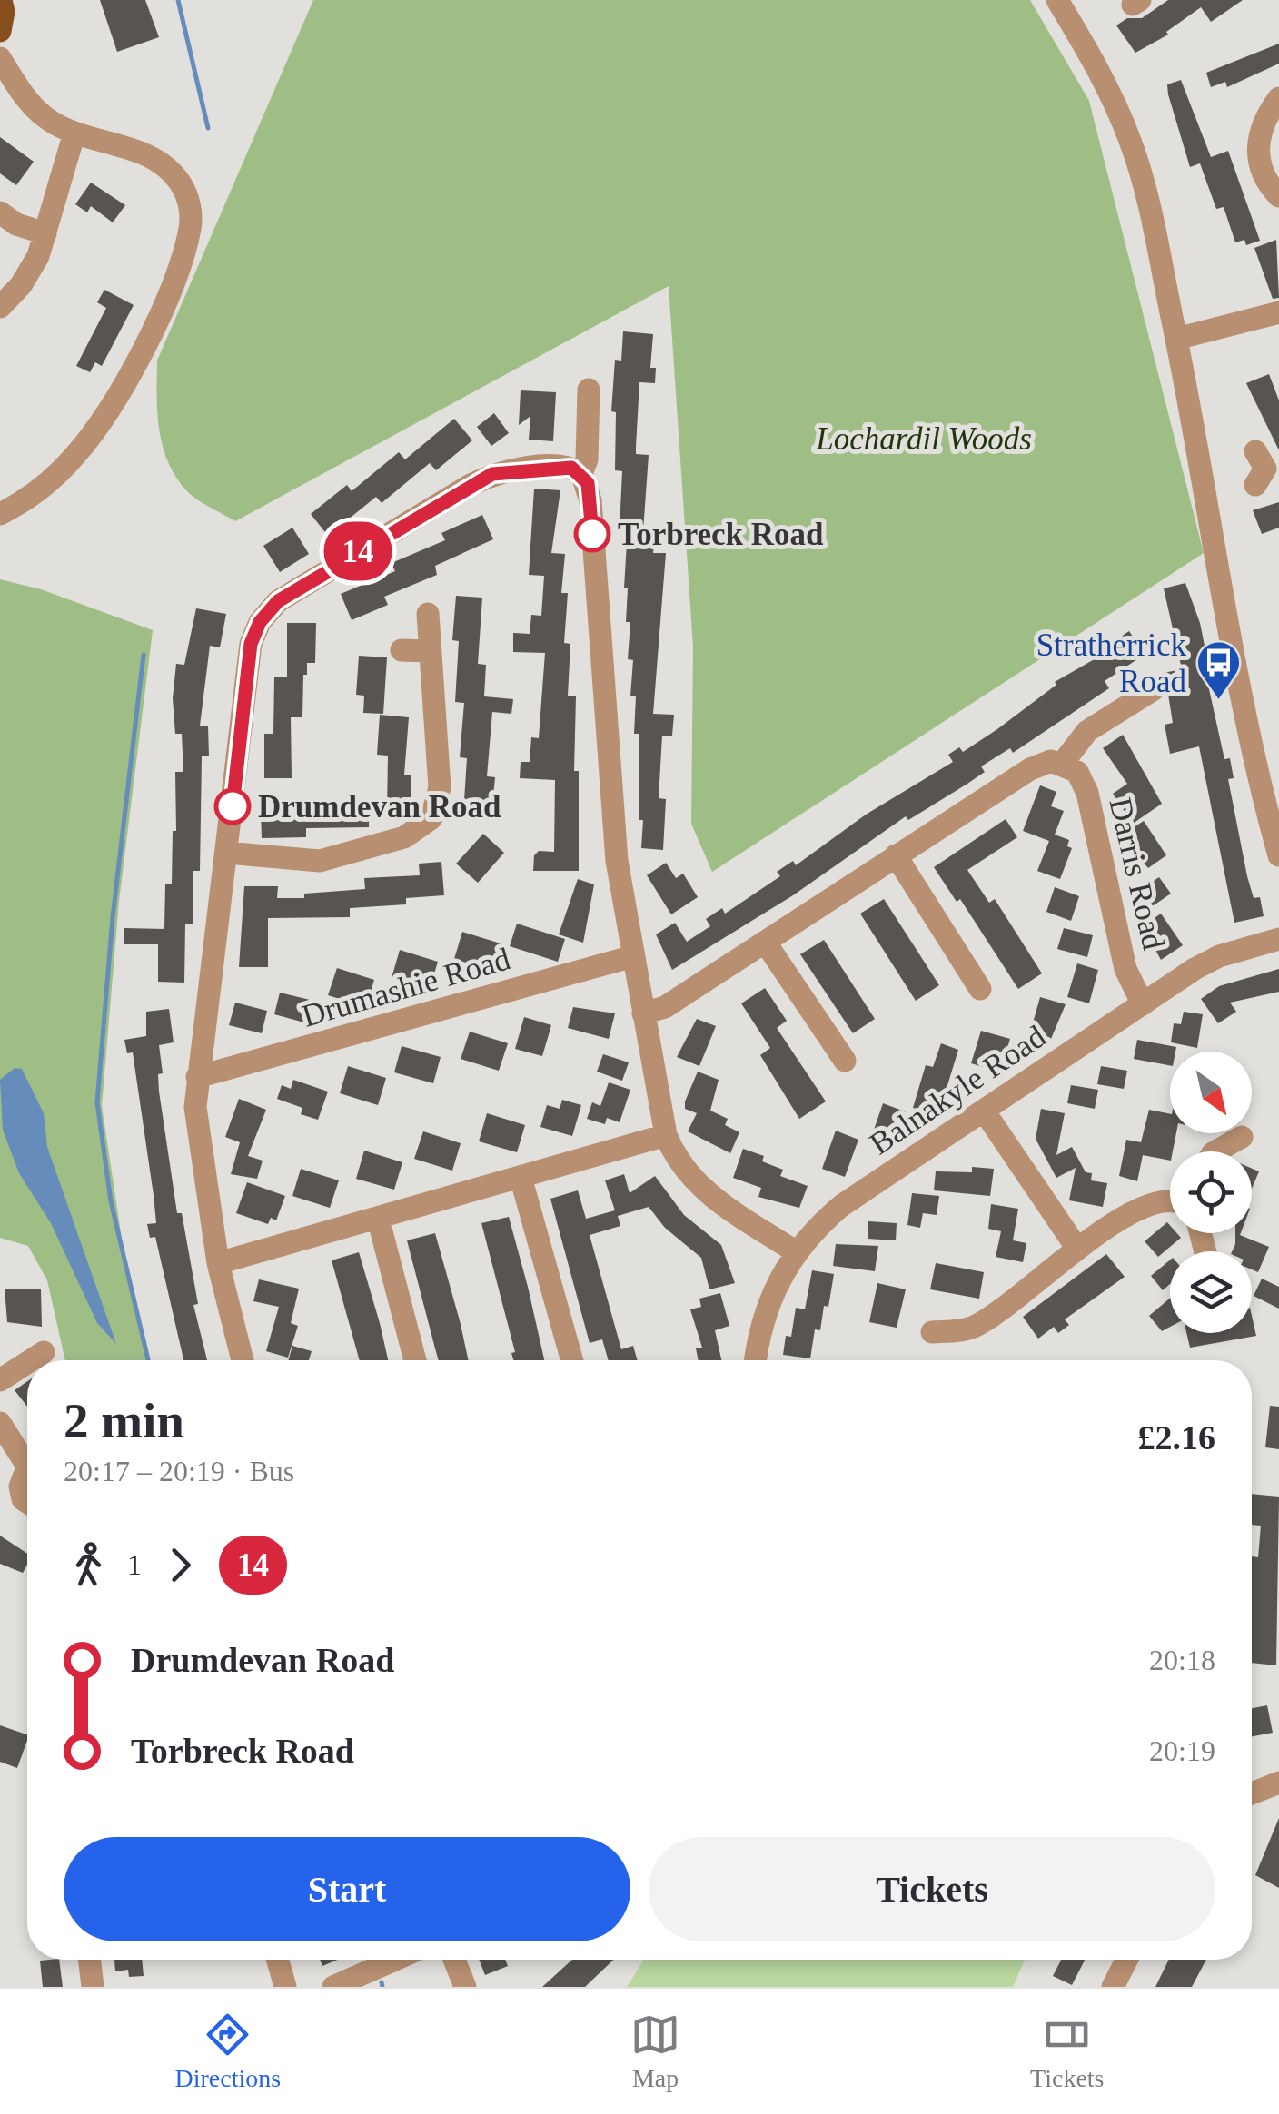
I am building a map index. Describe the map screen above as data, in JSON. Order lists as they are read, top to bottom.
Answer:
{
  "streets": {
    "street": ["Darris Road", "Drumashie Road", "Balnakyle Road"]
  },
  "crossings": [
    ["Darris Road", "Balnakyle Road"]
  ],
  "parks": ["Lochardil Woods"],
  "places": {
    "other": ["Torbreck Road", "Drumdevan Road"],
    "bus stop": ["Stratherrick Road"]
  },
  "lines": ["bus line 14"],
  "north": "bottom right",
  "page": {
    "on_map": "14",
    "heading": ["2 min", "20:17 – 20:19 · Bus", "£2.16"],
    "legs": ["1", "14"],
    "list": [
      {
        "name": "Drumdevan Road",
        "value": "20:18"
      },
      {
        "name": "Torbreck Road",
        "value": "20:19"
      }
    ],
    "buttons": ["Start", "Tickets"],
    "tabs": ["Directions", "Map", "Tickets"]
  }
}
